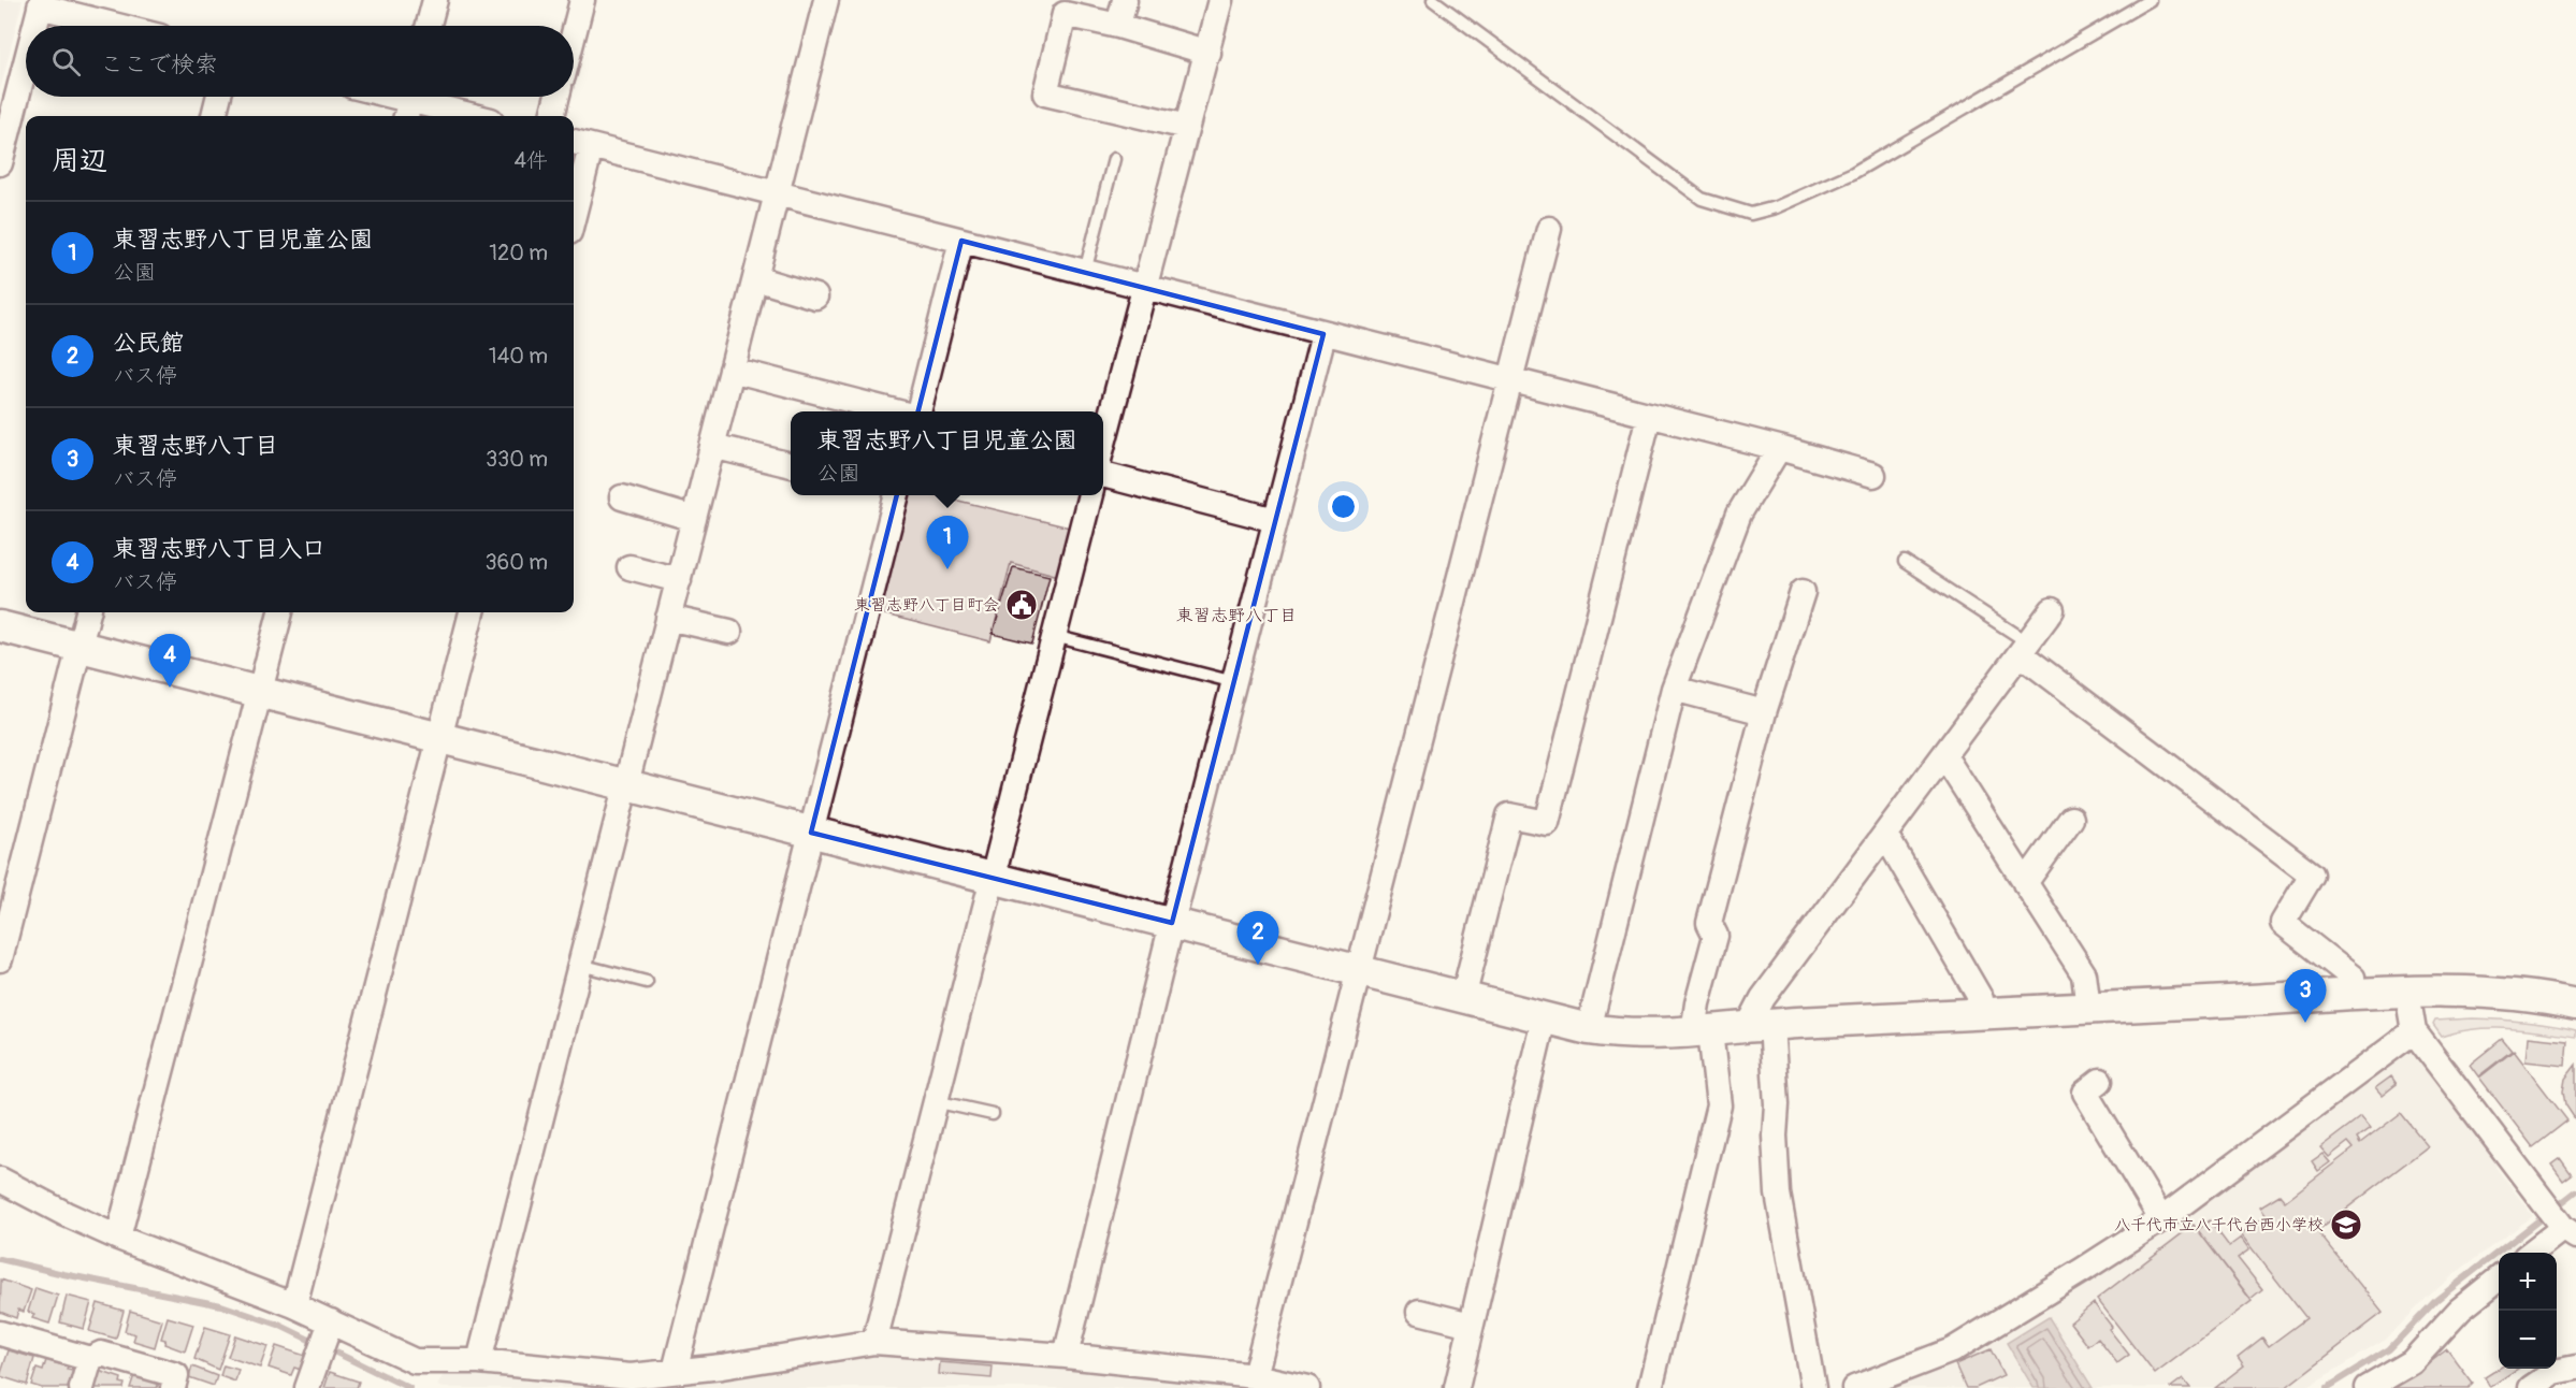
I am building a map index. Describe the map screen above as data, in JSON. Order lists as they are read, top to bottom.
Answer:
{
  "districts": ["東習志野八丁目"],
  "places": {
    "public building": ["東習志野八丁目町会"],
    "school or university": ["八千代市立八千代台西小学校"]
  },
  "page": {
    "search": "ここで検索",
    "heading": ["周辺", "4件"],
    "list": [
      {
        "mark": "1",
        "name": "東習志野八丁目児童公園",
        "note": "公園",
        "value": "120 m"
      },
      {
        "mark": "2",
        "name": "公民館",
        "note": "バス停",
        "value": "140 m"
      },
      {
        "mark": "3",
        "name": "東習志野八丁目",
        "note": "バス停",
        "value": "330 m"
      },
      {
        "mark": "4",
        "name": "東習志野八丁目入口",
        "note": "バス停",
        "value": "360 m"
      }
    ],
    "popup": ["東習志野八丁目児童公園", "公園"],
    "pins": [
      "1",
      "4",
      "2",
      "3"
    ],
    "map_buttons": ["+", "−"]
  }
}
